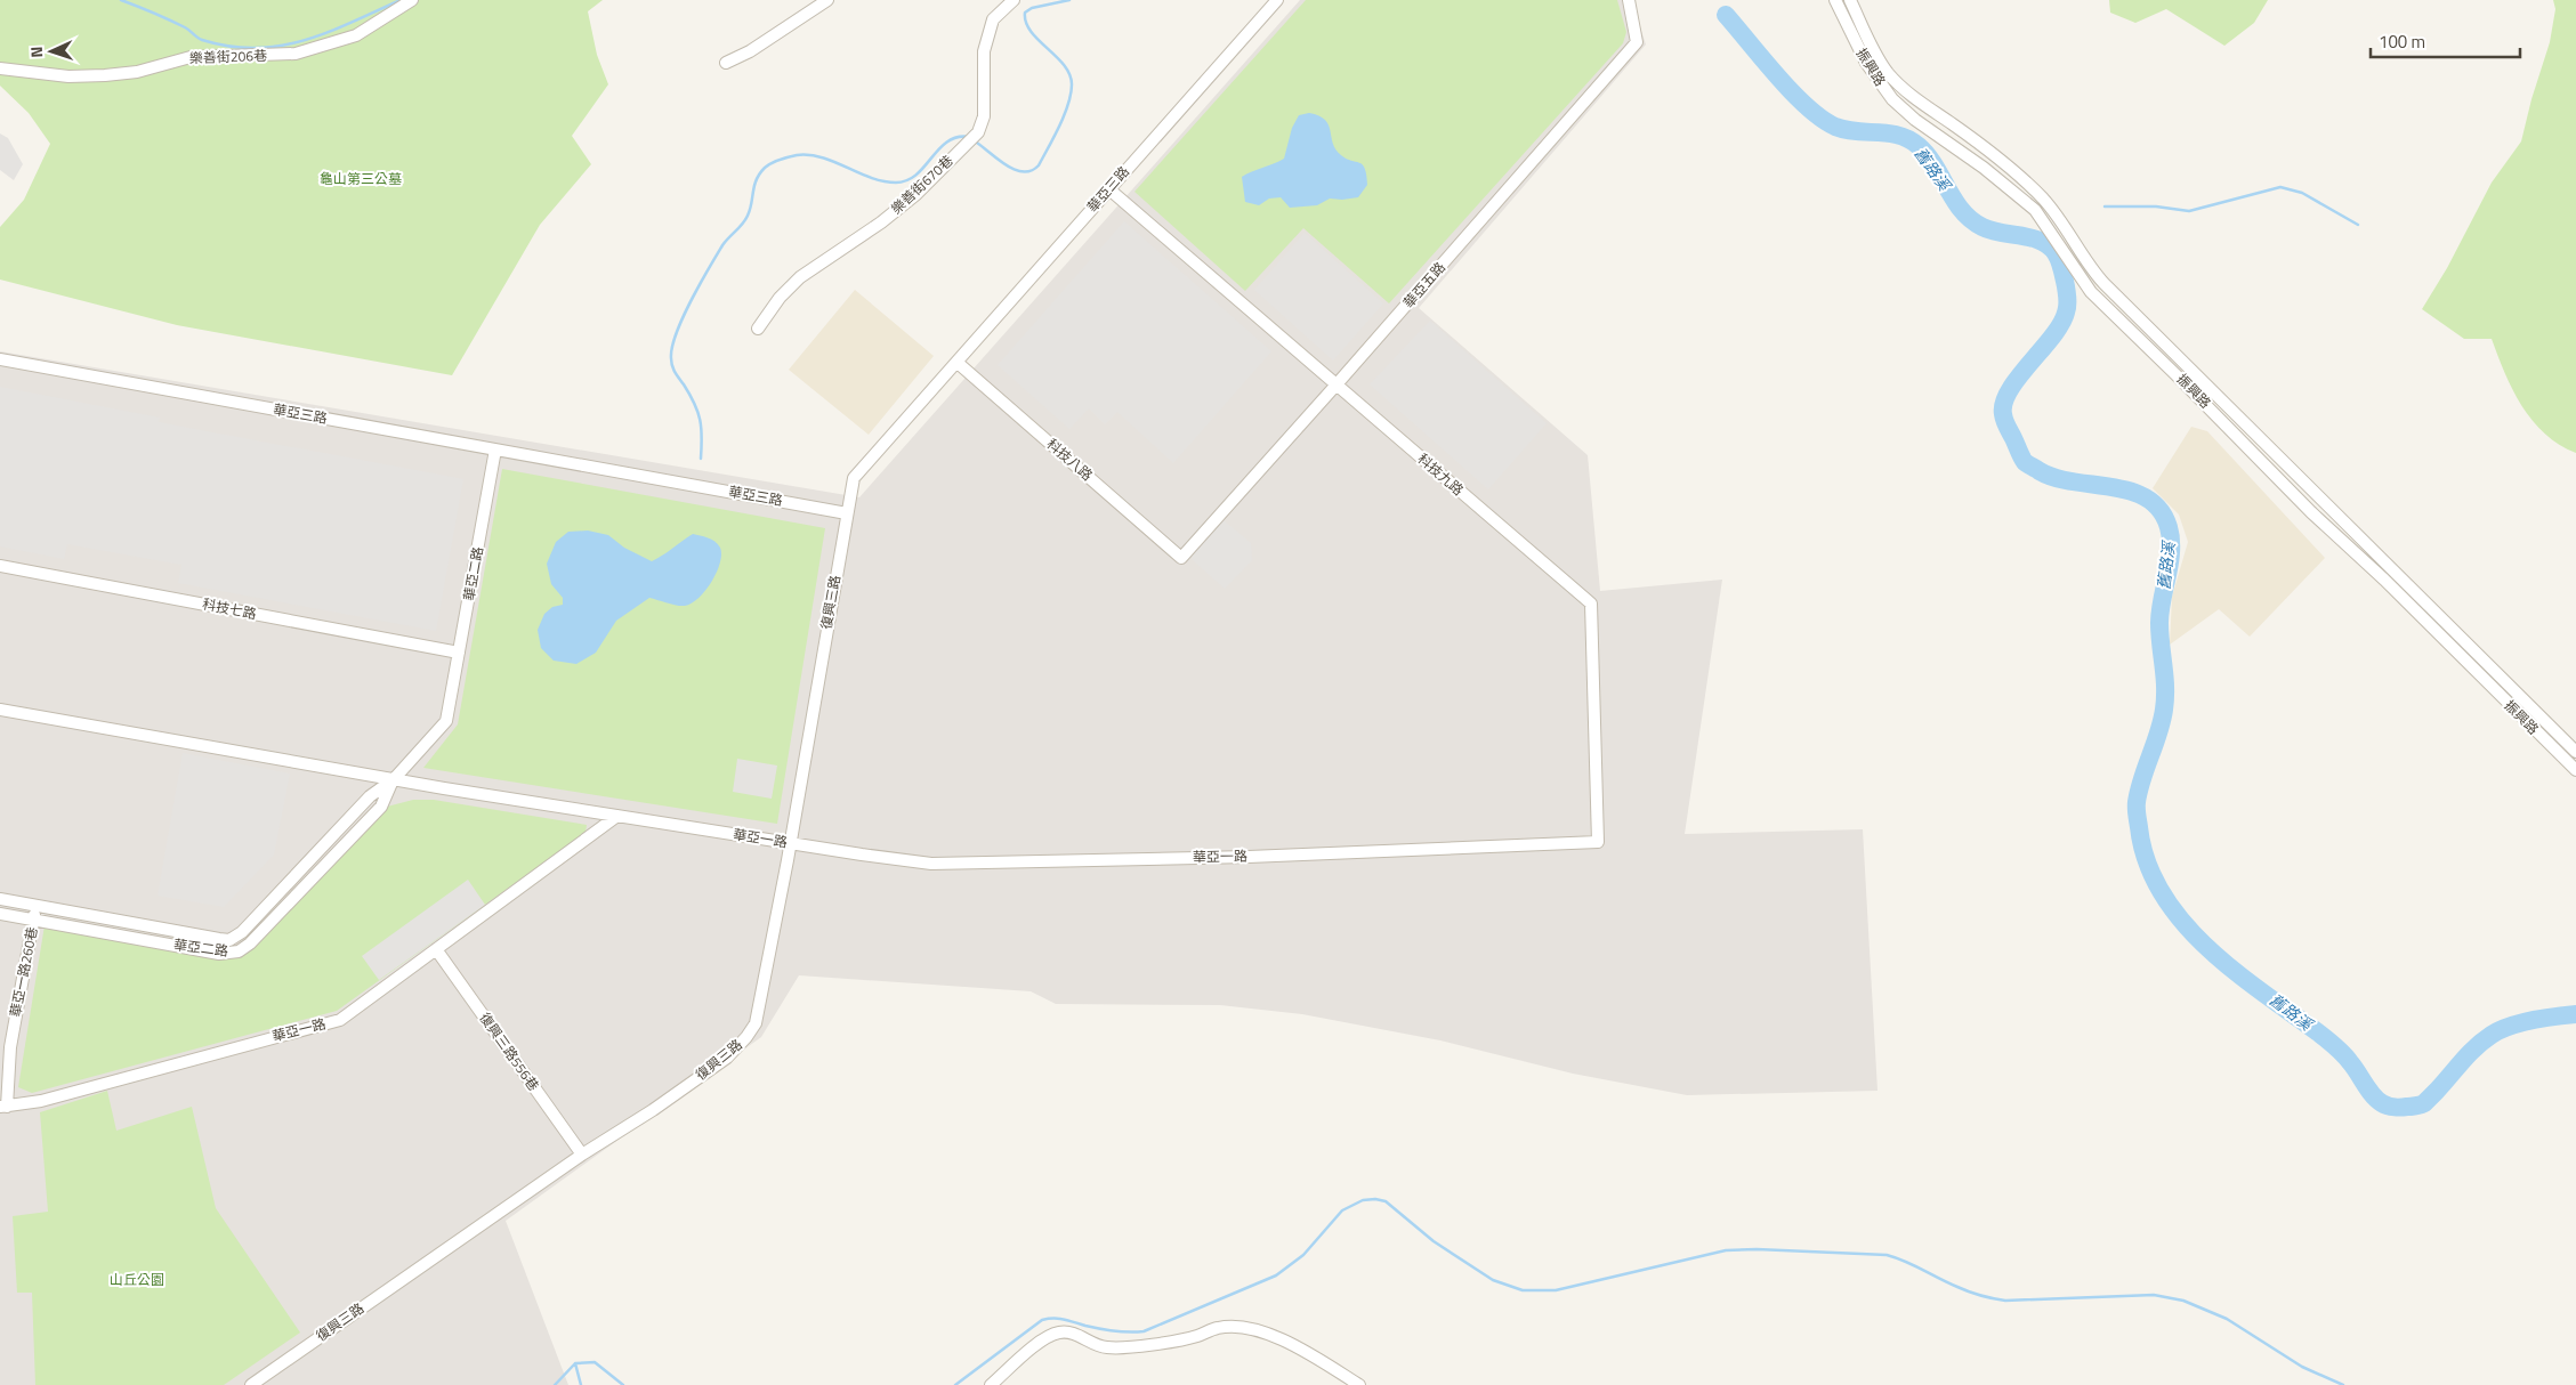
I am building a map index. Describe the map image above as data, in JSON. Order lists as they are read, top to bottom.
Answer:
{
  "streets": {
    "street": [
      "樂善街206巷",
      "振興路",
      "樂善街670巷",
      "華亞三路",
      "華亞五路",
      "科技八路",
      "科技九路",
      "華亞二路",
      "復興三路",
      "科技七路",
      "華亞一路",
      "華亞一路260巷",
      "復興三路556巷"
    ]
  },
  "crossings": [
    ["華亞三路", "科技八路"],
    ["華亞三路", "科技九路"],
    ["華亞三路", "華亞二路"],
    ["華亞三路", "復興三路"],
    ["華亞五路", "科技八路"],
    ["華亞五路", "科技九路"],
    ["科技九路", "華亞一路"],
    ["華亞二路", "科技七路"],
    ["華亞二路", "華亞一路260巷"],
    ["復興三路", "華亞一路"],
    ["復興三路", "復興三路556巷"],
    ["華亞一路", "華亞一路260巷"],
    ["華亞一路", "復興三路556巷"]
  ],
  "water": ["舊路溪"],
  "parks": ["龜山第三公墓", "山丘公園"],
  "scale_bar": "100 m",
  "north": "left"
}
